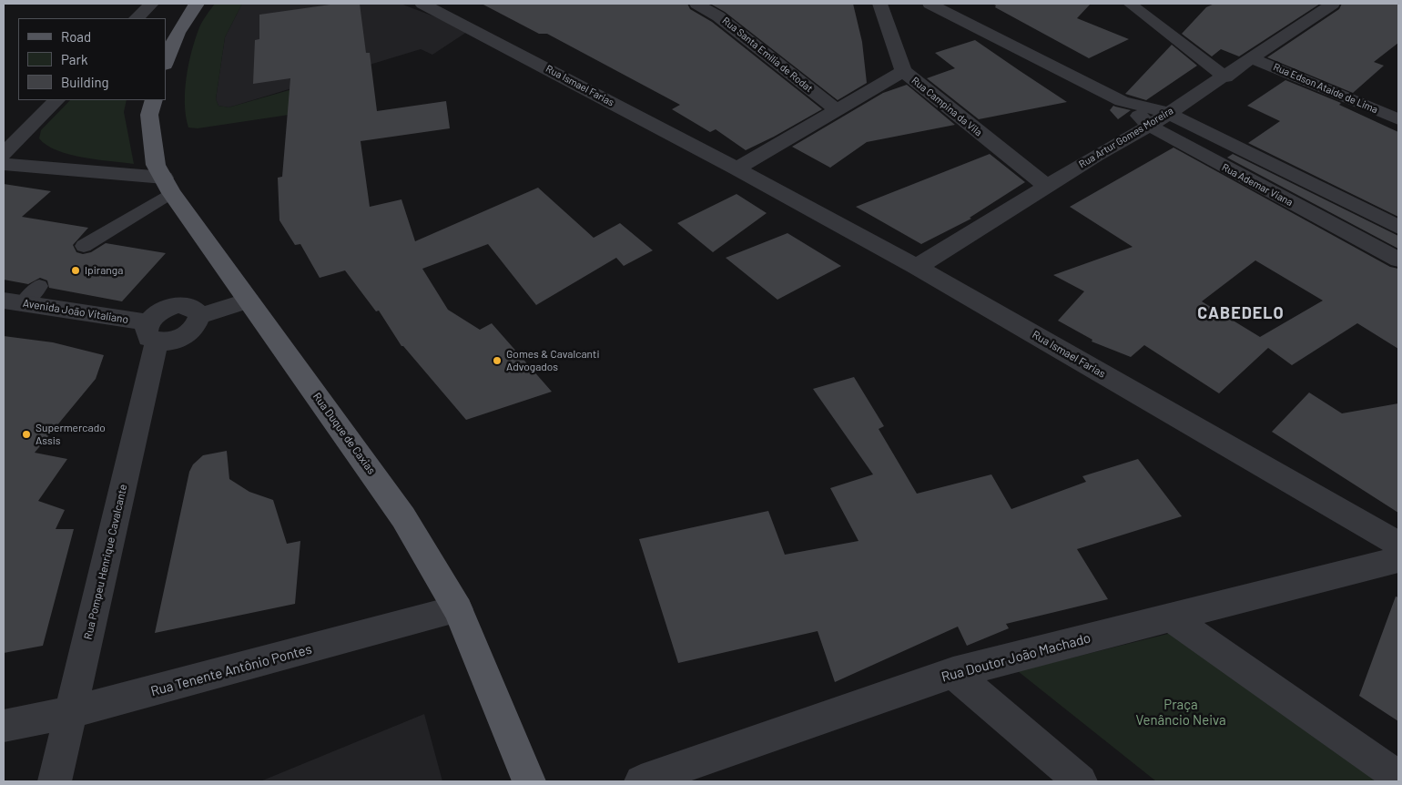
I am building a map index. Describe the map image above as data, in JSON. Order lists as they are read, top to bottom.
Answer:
{
  "streets": {
    "main road": ["Rua Duque de Caxias"],
    "street": [
      "Rua Santa Emília de Rodat",
      "Rua Ismael Farias",
      "Rua Edson Ataide de Lima",
      "Rua Campina da Vila",
      "Rua Artur Gomes Moreira",
      "Rua Ademar Viana",
      "Avenida João Vitaliano",
      "Rua Pompeu Henrique Cavalcante",
      "Rua Doutor João Machado",
      "Rua Tenente Antônio Pontes"
    ]
  },
  "crossings": [
    ["Rua Ismael Farias", "Rua Artur Gomes Moreira"],
    ["Rua Edson Ataide de Lima", "Rua Artur Gomes Moreira"],
    ["Rua Campina da Vila", "Rua Artur Gomes Moreira"],
    ["Rua Artur Gomes Moreira", "Rua Ademar Viana"],
    ["Avenida João Vitaliano", "Rua Pompeu Henrique Cavalcante"],
    ["Rua Duque de Caxias", "Rua Tenente Antônio Pontes"],
    ["Rua Pompeu Henrique Cavalcante", "Rua Tenente Antônio Pontes"]
  ],
  "districts": ["CABEDELO"],
  "parks": ["Praça Venâncio Neiva"],
  "places": ["Ipiranga", "Gomes & Cavalcanti Advogados", "Supermercado Assis"],
  "legend": ["Road", "Park", "Building"]
}
